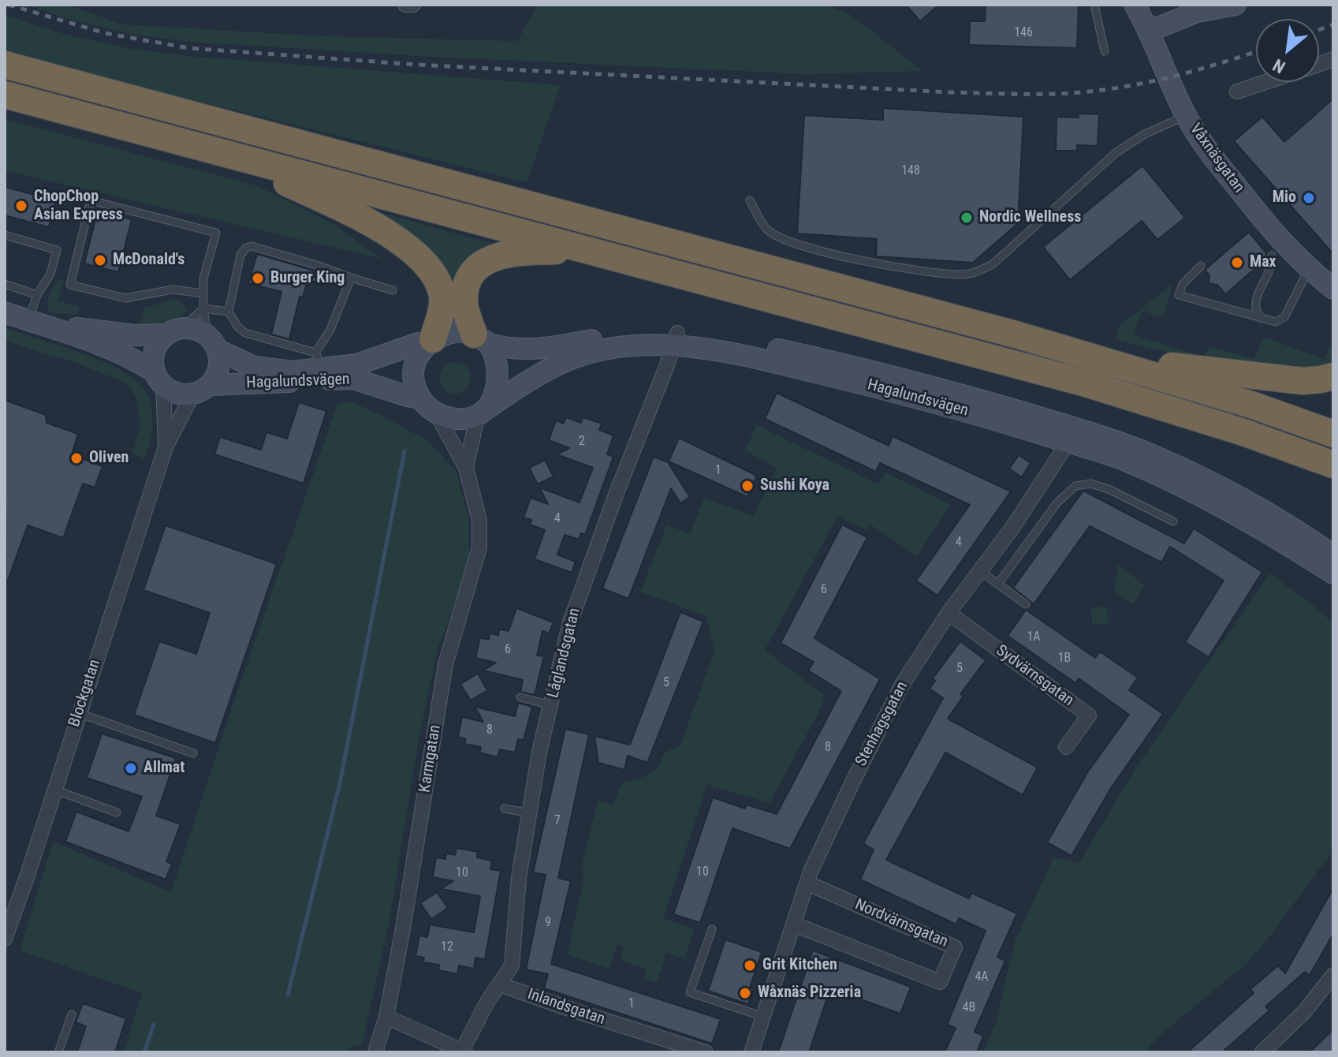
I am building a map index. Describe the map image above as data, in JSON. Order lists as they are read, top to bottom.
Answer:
{
  "streets": {
    "street": [
      "Våxnäsgatan",
      "Hagalundsvägen",
      "Låglandsgatan",
      "Sydvärnsgatan",
      "Blockgatan",
      "Stenhagsgatan",
      "Karmgatan",
      "Nordvärnsgatan",
      "Inlandsgatan"
    ]
  },
  "crossings": [
    ["Hagalundsvägen", "Låglandsgatan"],
    ["Hagalundsvägen", "Blockgatan"],
    ["Hagalundsvägen", "Stenhagsgatan"],
    ["Hagalundsvägen", "Karmgatan"],
    ["Låglandsgatan", "Inlandsgatan"],
    ["Sydvärnsgatan", "Stenhagsgatan"],
    ["Stenhagsgatan", "Nordvärnsgatan"]
  ],
  "places": [
    "Mio",
    "ChopChop Asian Express",
    "Nordic Wellness",
    "McDonald's",
    "Max",
    "Burger King",
    "Oliven",
    "Sushi Koya",
    "Allmat",
    "Grit Kitchen",
    "Wåxnäs Pizzeria"
  ],
  "house_numbers": [
    "146",
    "148",
    "2",
    "1",
    "4",
    "4",
    "6",
    "1A",
    "6",
    "1B",
    "5",
    "5",
    "8",
    "8",
    "7",
    "10",
    "10",
    "9",
    "12",
    "4A",
    "1",
    "4B"
  ],
  "north": "bottom left"
}
